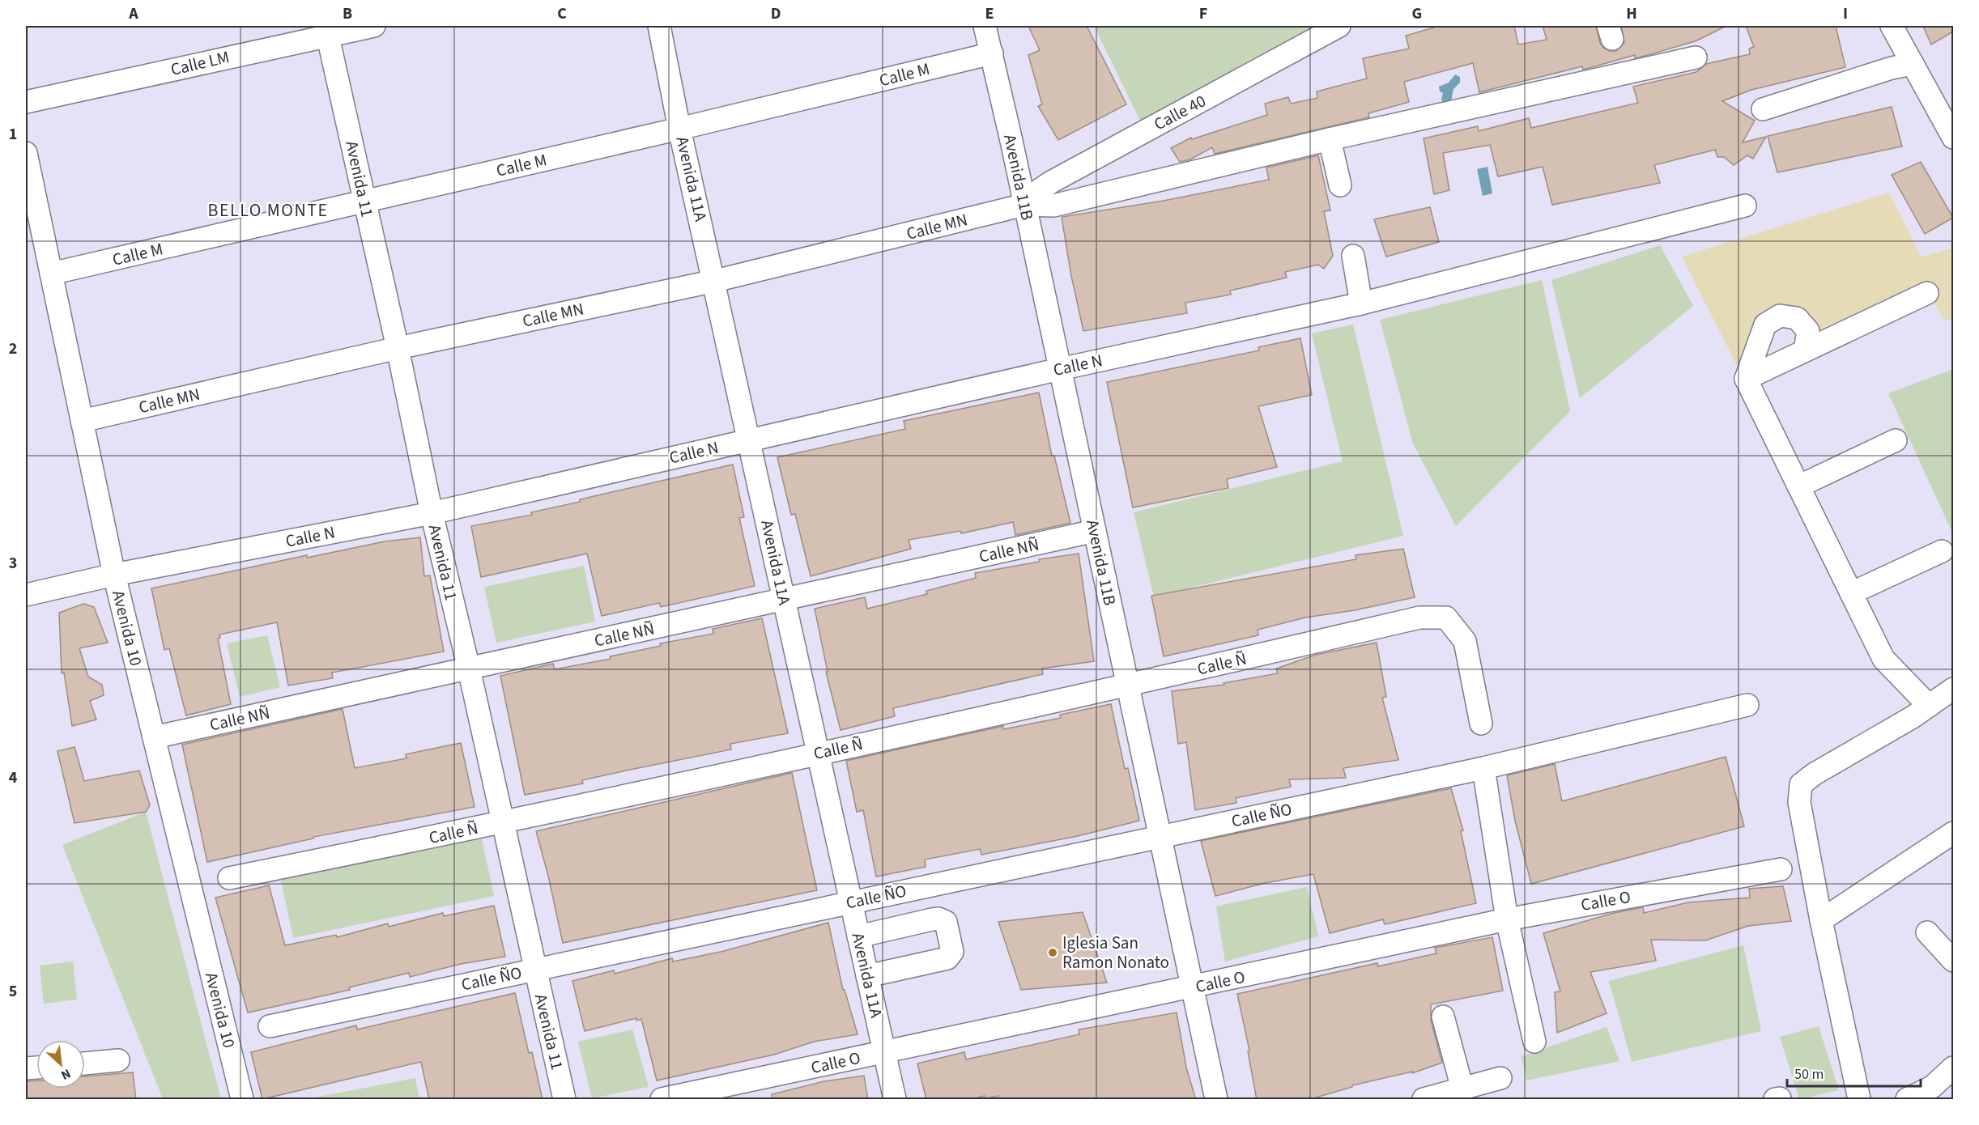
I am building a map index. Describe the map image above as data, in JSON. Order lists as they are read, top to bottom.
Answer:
{
  "streets": {
    "street": [
      "Calle LM",
      "Calle M",
      "Calle 40",
      "Avenida 11B",
      "Avenida 11",
      "Avenida 11A",
      "Calle MN",
      "Calle N",
      "Calle NÑ",
      "Avenida 10",
      "Calle Ñ",
      "Calle ÑO",
      "Calle O"
    ]
  },
  "crossings": [
    ["Calle LM", "Avenida 11"],
    ["Calle M", "Avenida 11B"],
    ["Calle M", "Avenida 11"],
    ["Calle M", "Avenida 11A"],
    ["Calle M", "Avenida 10"],
    ["Calle 40", "Avenida 11B"],
    ["Calle 40", "Calle MN"],
    ["Avenida 11B", "Calle MN"],
    ["Avenida 11B", "Calle N"],
    ["Avenida 11B", "Calle NÑ"],
    ["Avenida 11B", "Calle Ñ"],
    ["Avenida 11B", "Calle ÑO"],
    ["Avenida 11B", "Calle O"],
    ["Avenida 11", "Calle MN"],
    ["Avenida 11", "Calle N"],
    ["Avenida 11", "Calle NÑ"],
    ["Avenida 11", "Calle Ñ"],
    ["Avenida 11", "Calle ÑO"],
    ["Avenida 11A", "Calle MN"],
    ["Avenida 11A", "Calle N"],
    ["Avenida 11A", "Calle NÑ"],
    ["Avenida 11A", "Calle Ñ"],
    ["Avenida 11A", "Calle ÑO"],
    ["Avenida 11A", "Calle O"],
    ["Calle MN", "Avenida 10"],
    ["Calle N", "Avenida 10"],
    ["Calle NÑ", "Avenida 10"]
  ],
  "districts": ["BELLO MONTE"],
  "places": ["Iglesia San Ramon Nonato"],
  "scale_bar": "50 m",
  "north": "bottom right",
  "grid": {
    "columns": [
      "A",
      "B",
      "C",
      "D",
      "E",
      "F",
      "G",
      "H",
      "I"
    ],
    "rows": [
      "1",
      "2",
      "3",
      "4",
      "5"
    ]
  }
}
